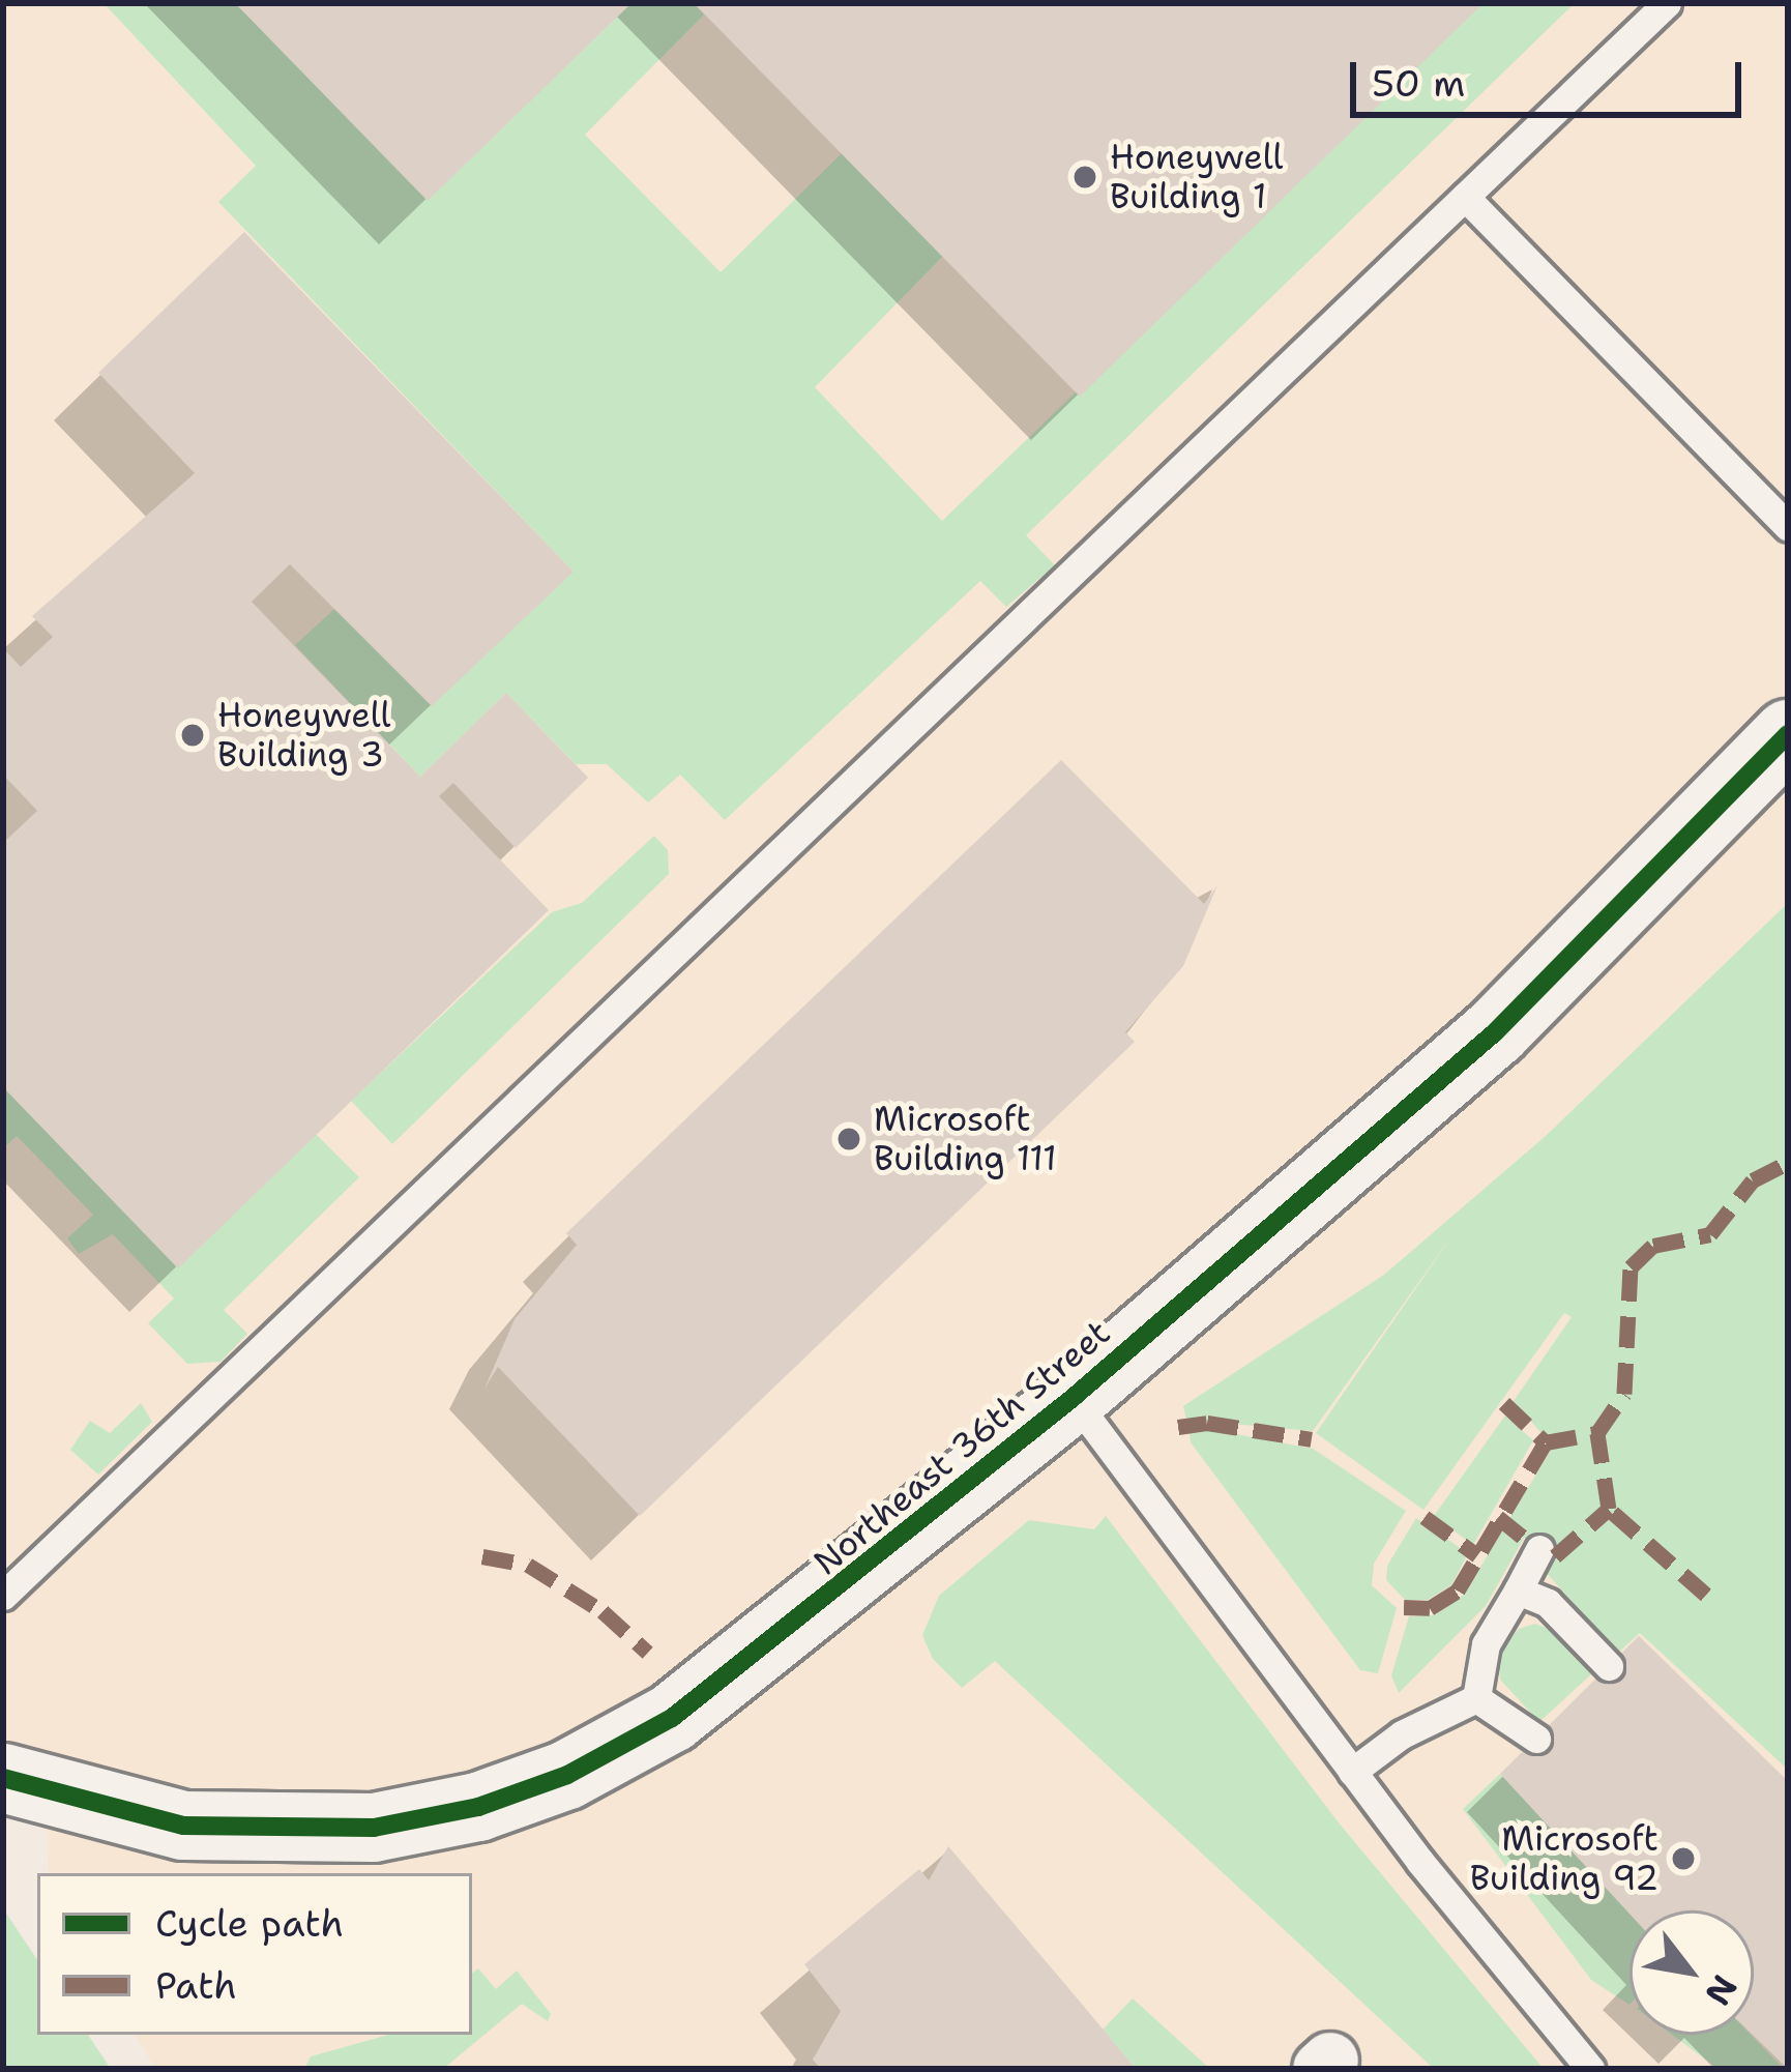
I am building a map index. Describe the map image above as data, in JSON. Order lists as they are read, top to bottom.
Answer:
{
  "streets": {
    "street": ["Northeast 36th Street"]
  },
  "places": [
    "Honeywell Building 1",
    "Honeywell Building 3",
    "Microsoft Building 111",
    "Microsoft Building 92"
  ],
  "legend": ["Cycle path", "Path"],
  "scale_bar": "50 m",
  "north": "bottom right"
}
